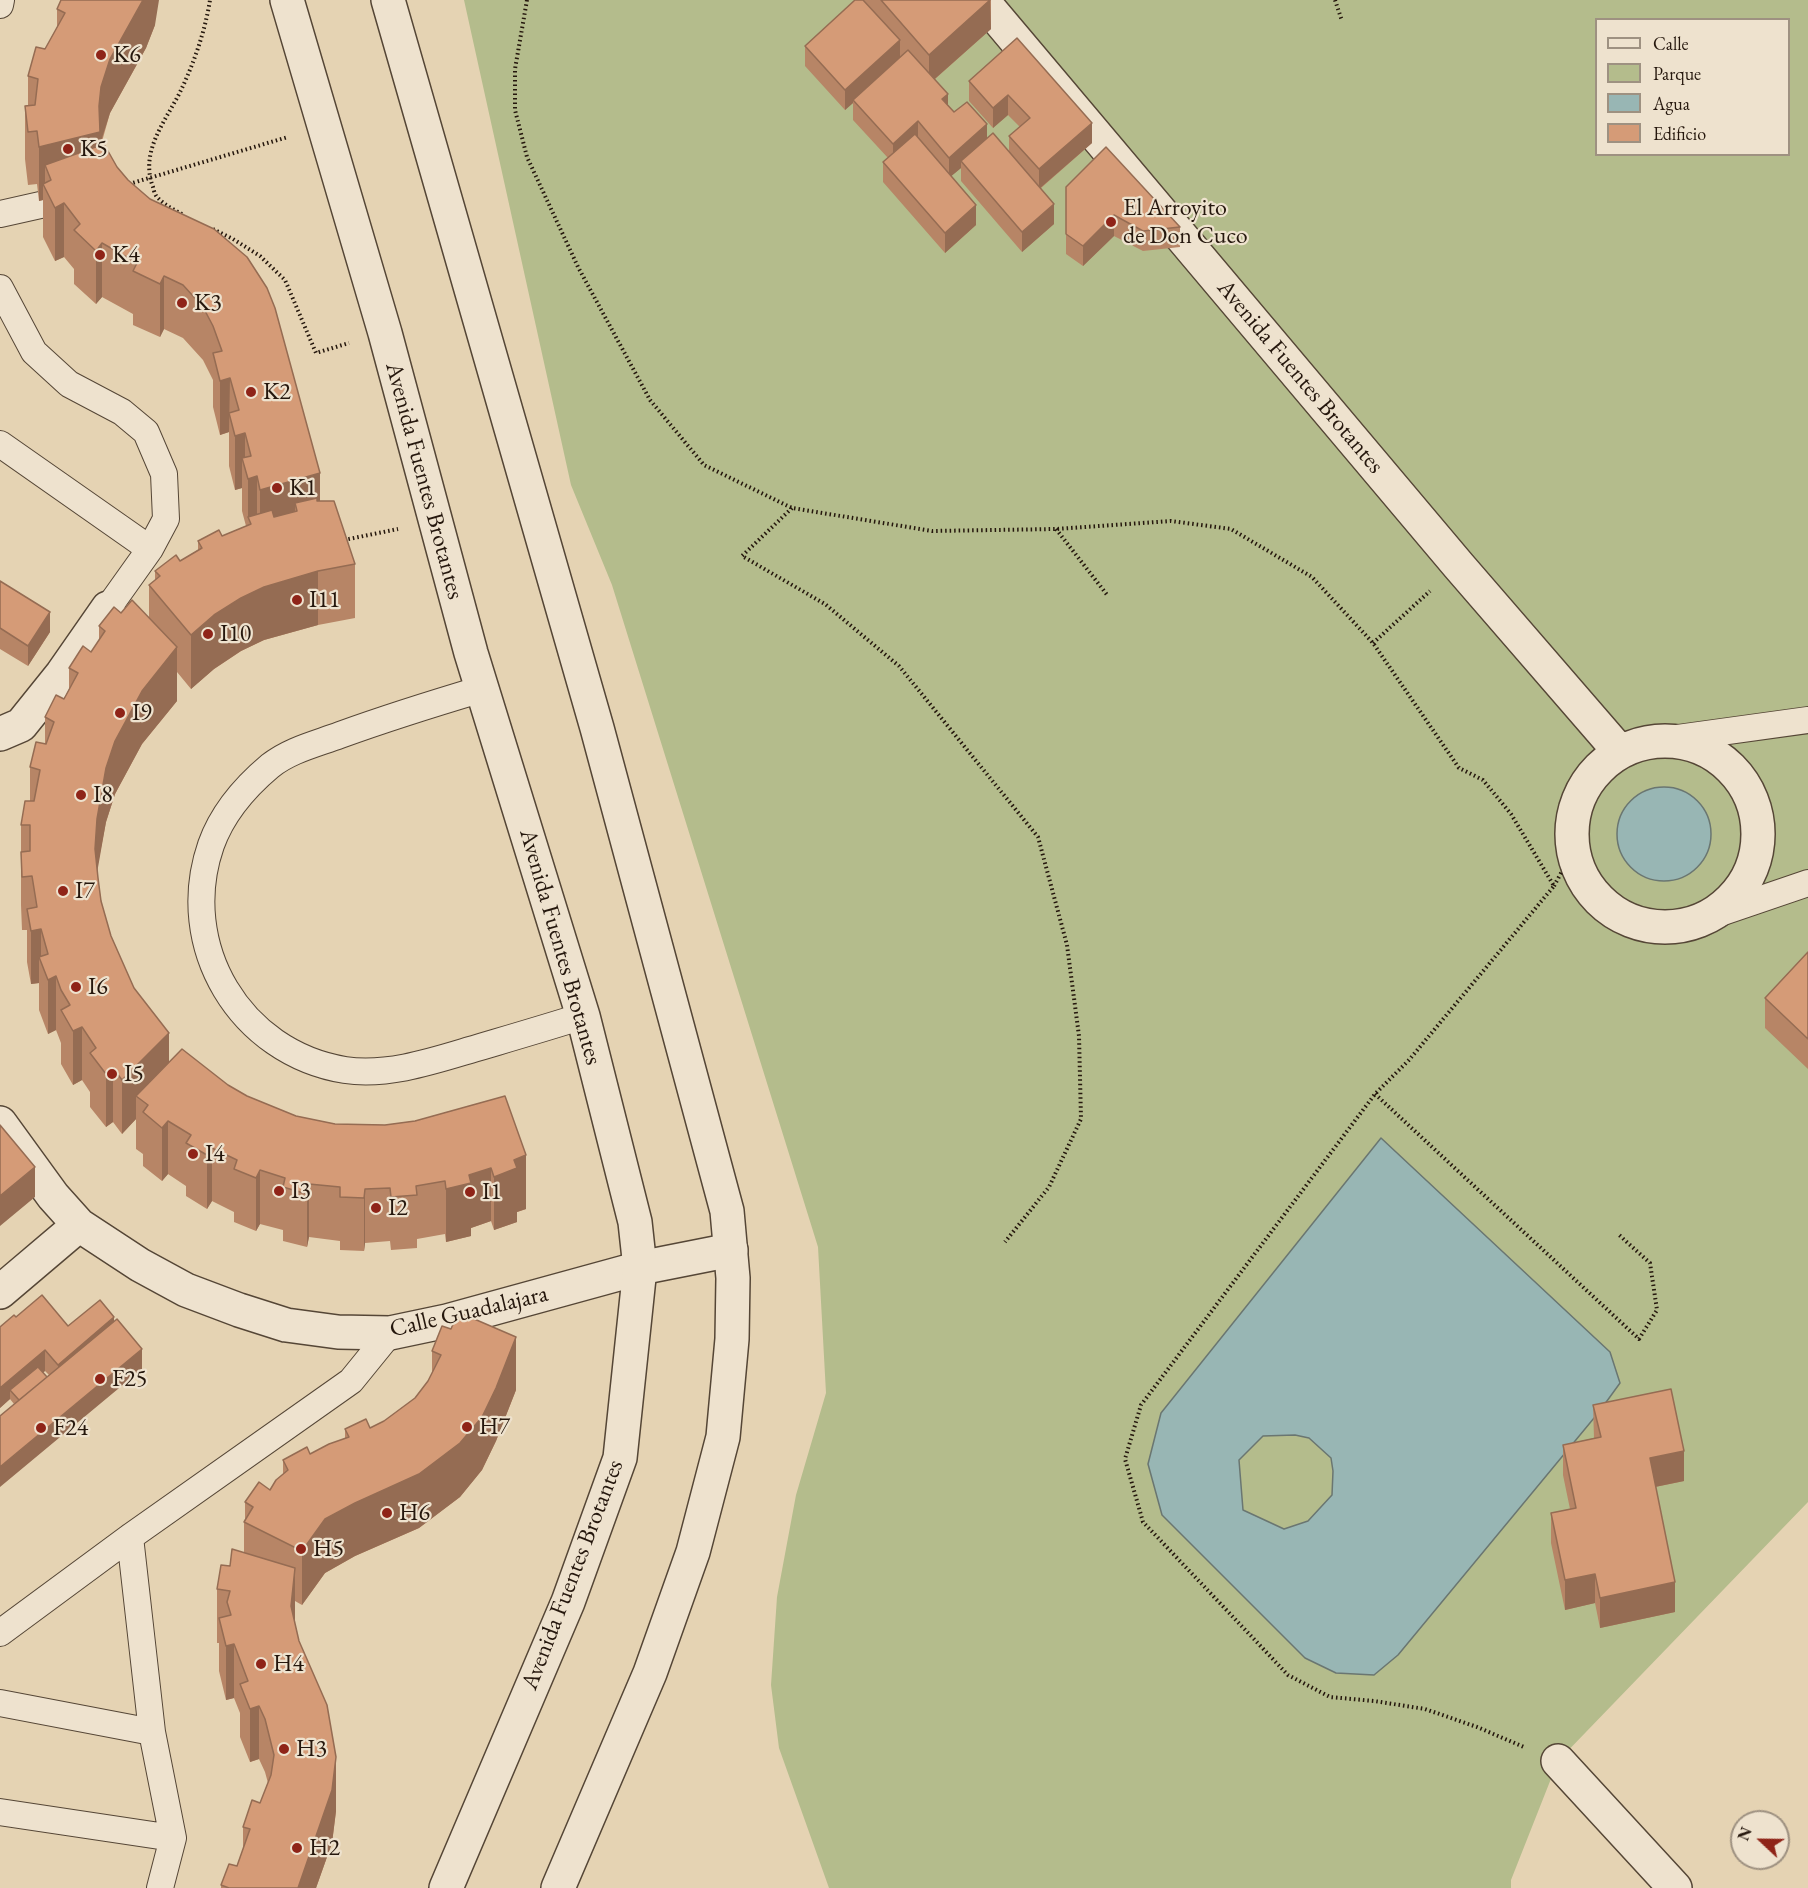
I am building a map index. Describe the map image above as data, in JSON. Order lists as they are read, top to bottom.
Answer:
{
  "streets": {
    "street": ["Avenida Fuentes Brotantes", "Calle Guadalajara"]
  },
  "crossings": [
    ["Avenida Fuentes Brotantes", "Calle Guadalajara"]
  ],
  "places": [
    "K6",
    "K5",
    "El Arroyito de Don Cuco",
    "K4",
    "K3",
    "K2",
    "K1",
    "I11",
    "I10",
    "I9",
    "I8",
    "I7",
    "I6",
    "I5",
    "I4",
    "I3",
    "I1",
    "I2",
    "F25",
    "H7",
    "F24",
    "H6",
    "H5",
    "H4",
    "H3",
    "H2"
  ],
  "legend": [
    "Calle",
    "Parque",
    "Agua",
    "Edificio"
  ],
  "north": "left"
}
